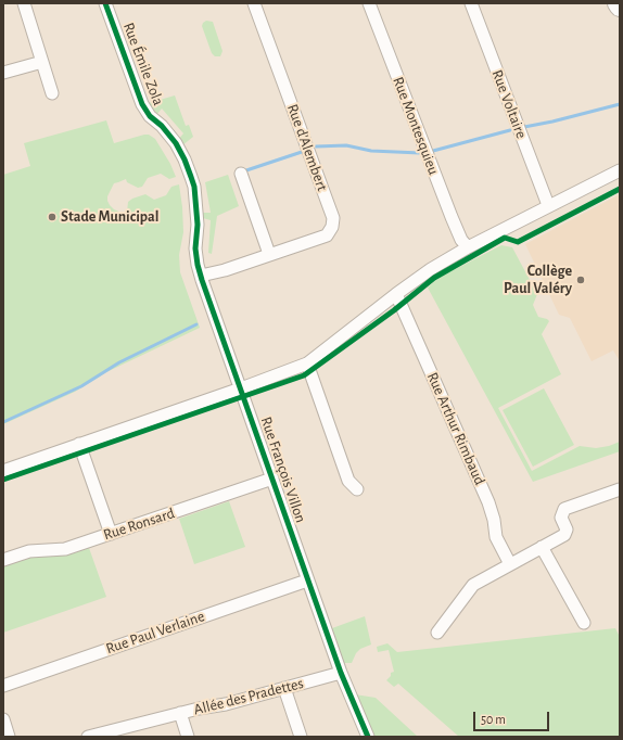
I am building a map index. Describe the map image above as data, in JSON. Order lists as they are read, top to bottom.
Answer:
{
  "streets": {
    "street": [
      "Rue Émile Zola",
      "Rue Voltaire",
      "Rue Montesquieu",
      "Rue d'Alembert",
      "Rue Arthur Rimbaud",
      "Rue François Villon",
      "Rue Ronsard",
      "Rue Paul Verlaine",
      "Allée des Pradettes"
    ]
  },
  "crossings": [
    ["Rue Émile Zola", "Rue d'Alembert"],
    ["Rue Émile Zola", "Rue François Villon"],
    ["Rue d'Alembert", "Rue François Villon"],
    ["Rue François Villon", "Rue Ronsard"],
    ["Rue François Villon", "Rue Paul Verlaine"],
    ["Rue François Villon", "Allée des Pradettes"]
  ],
  "places": ["Stade Municipal", "Collège Paul Valéry"],
  "scale_bar": "50 m"
}
